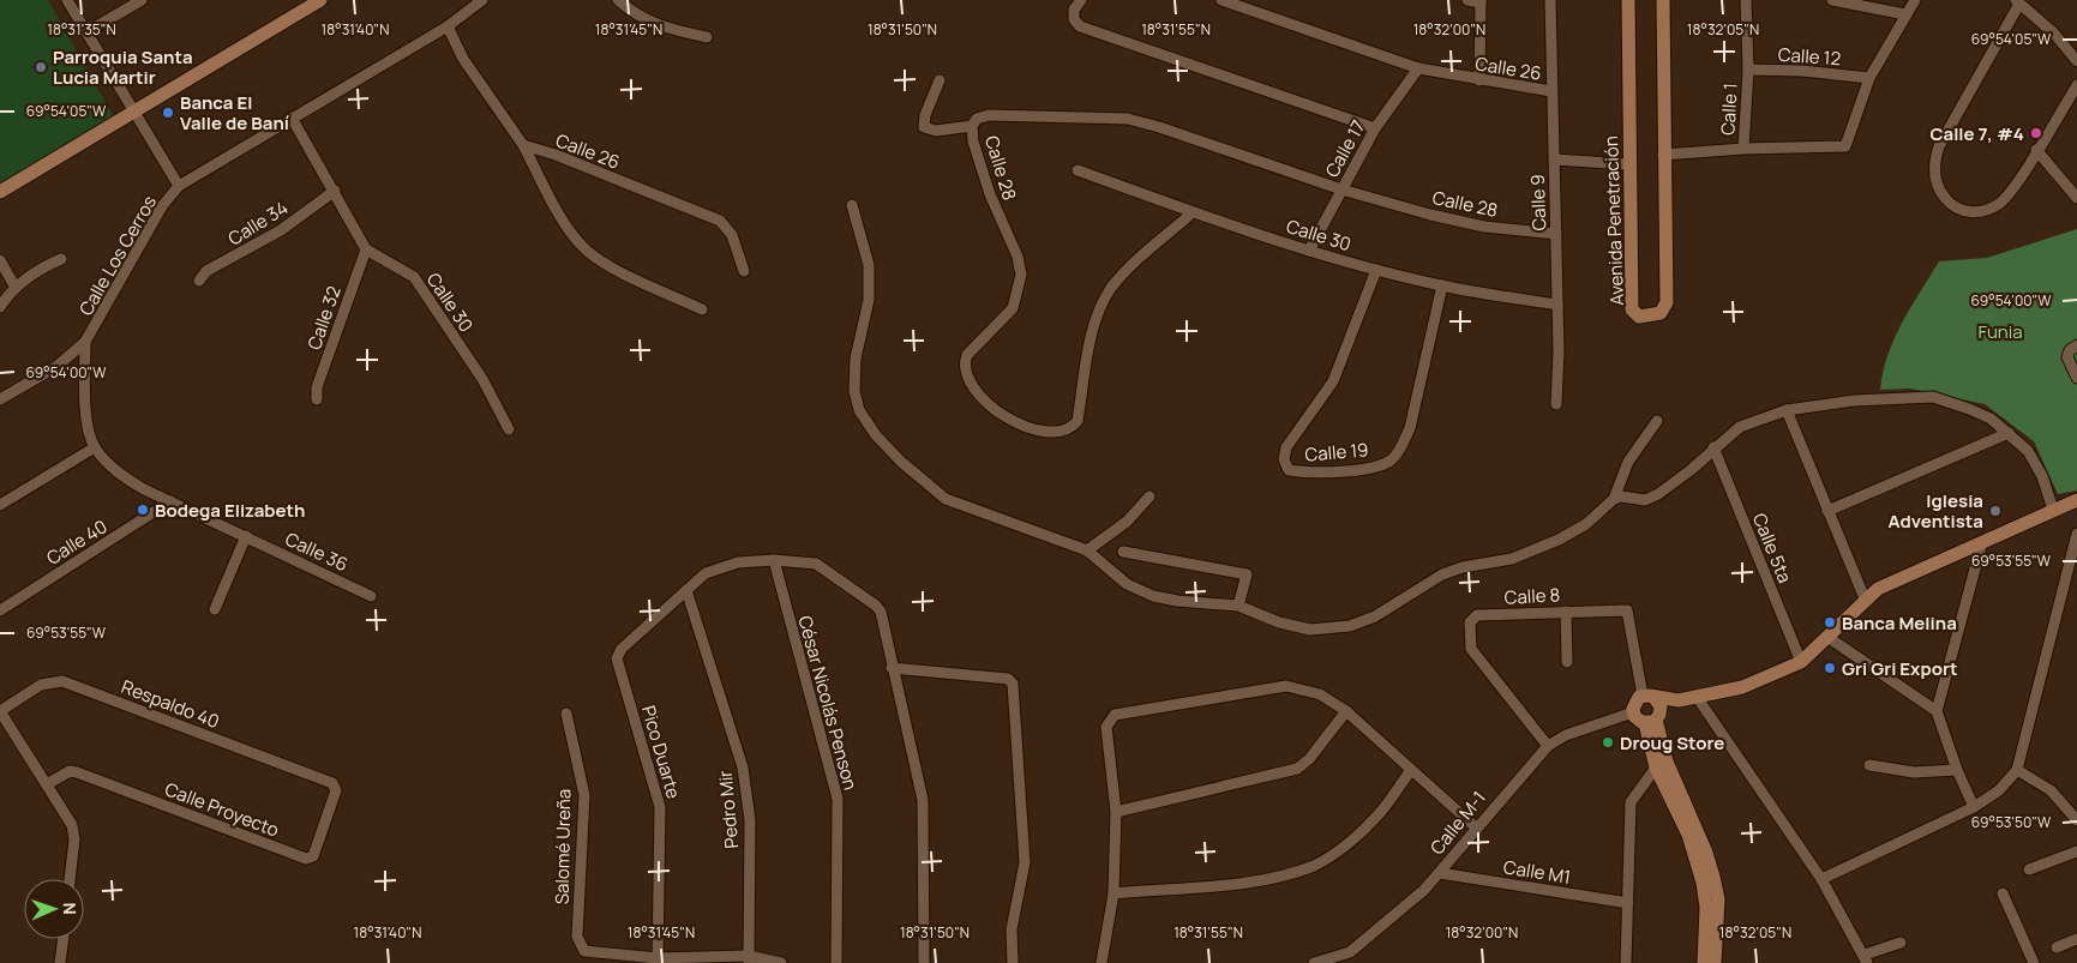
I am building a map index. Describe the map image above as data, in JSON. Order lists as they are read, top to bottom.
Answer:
{
  "streets": {
    "street": [
      "Calle 12",
      "Calle 26",
      "Calle 1",
      "Calle 17",
      "Calle 28",
      "Calle 9",
      "Avenida Penetración",
      "Calle 34",
      "Calle 30",
      "Calle Los Cerros",
      "Calle 32",
      "Calle 19",
      "Calle 40",
      "Calle 5ta",
      "Calle 36",
      "Calle 8",
      "César Nicolás Penson",
      "Respaldo 40",
      "Pico Duarte",
      "Calle Proyecto",
      "Pedro Mir",
      "Calle M-1",
      "Salomé Ureña",
      "Calle M1"
    ]
  },
  "crossings": [
    ["Calle 12", "Calle 1"],
    ["Calle 26", "Calle 17"],
    ["Calle 26", "Calle 9"],
    ["Calle 17", "Calle 28"],
    ["Calle 17", "Calle 30"],
    ["Calle 28", "Calle 9"],
    ["Calle 28", "Calle 30"],
    ["Calle 9", "Calle 30"],
    ["Calle 30", "Calle 32"],
    ["Calle 30", "Calle 19"],
    ["Calle 40", "Calle 36"],
    ["Calle 8", "Calle M-1"],
    ["Respaldo 40", "Calle Proyecto"],
    ["Pico Duarte", "Pedro Mir"],
    ["Pico Duarte", "Salomé Ureña"],
    ["Calle M-1", "Calle M1"]
  ],
  "parks": ["Funia"],
  "places": [
    "Parroquia Santa Lucia Martir",
    "Banca El Valle de Baní",
    "Calle 7, #4",
    "Bodega Elizabeth",
    "Iglesia Adventista",
    "Banca Melina",
    "Gri Gri Export",
    "Droug Store"
  ],
  "north": "right",
  "coordinates": [
    "18°31'35\"N",
    "18°31'40\"N",
    "18°31'45\"N",
    "18°31'50\"N",
    "18°31'55\"N",
    "18°32'00\"N",
    "18°32'05\"N",
    "69°54'05\"W",
    "69°54'00\"W",
    "69°53'55\"W",
    "69°53'50\"W"
  ]
}
